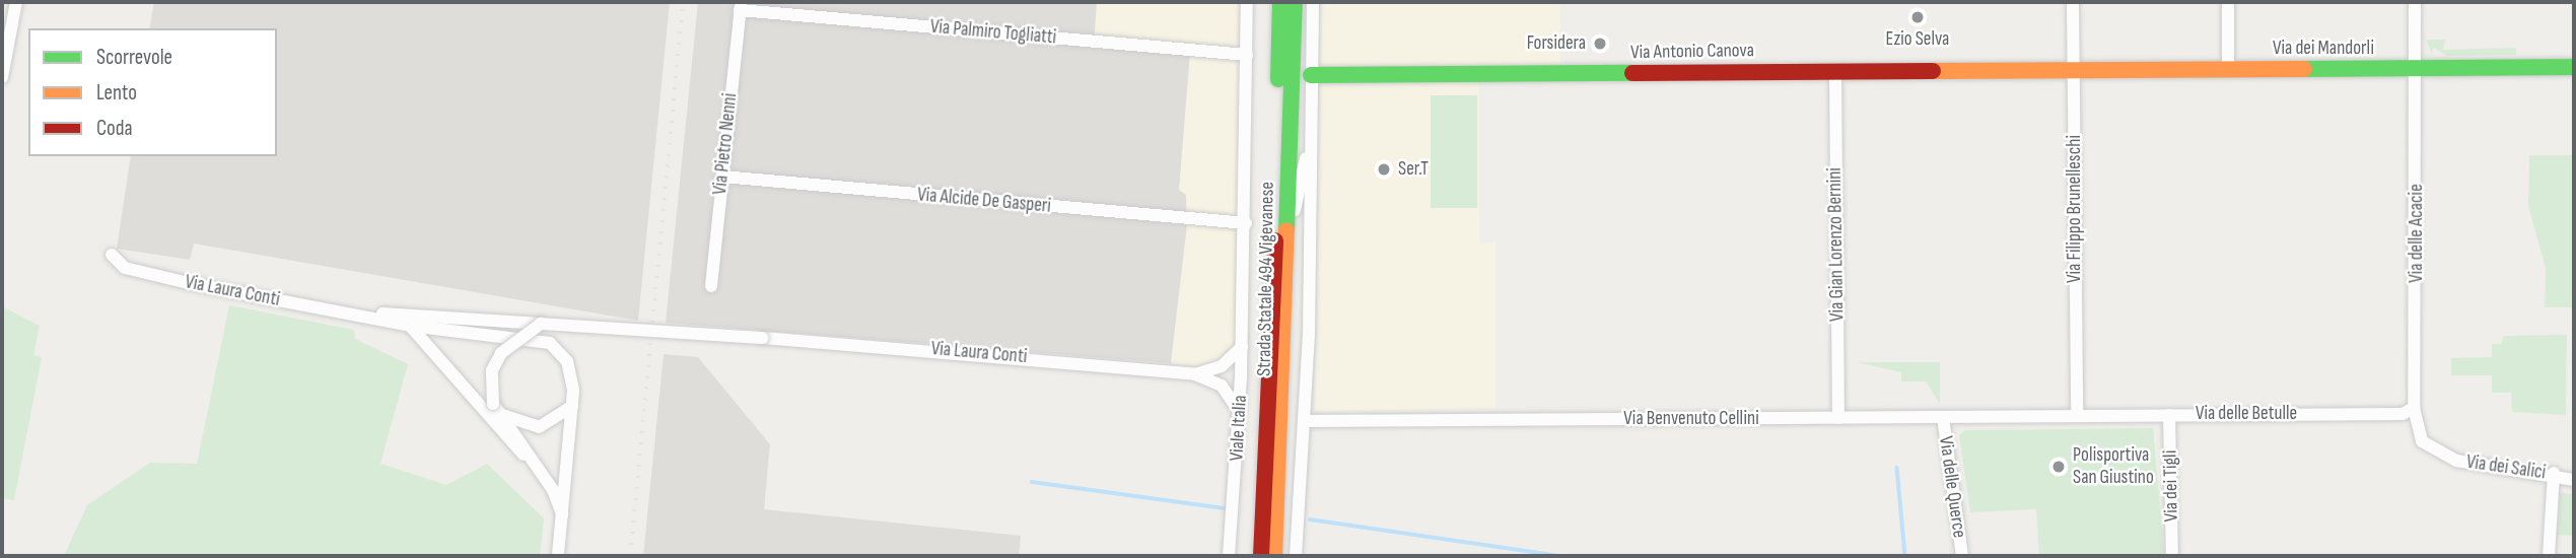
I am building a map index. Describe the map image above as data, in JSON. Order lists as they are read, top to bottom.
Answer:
{
  "streets": {
    "street": [
      "Via Palmiro Togliatti",
      "Via dei Mandorli",
      "Via Antonio Canova",
      "Via Pietro Nenni",
      "Via Alcide De Gasperi",
      "Via Filippo Brunelleschi",
      "Via delle Acacie",
      "Via Gian Lorenzo Bernini",
      "Strada Statale 494 Vigevanese",
      "Via Laura Conti",
      "Via delle Betulle",
      "Via Benvenuto Cellini",
      "Viale Italia",
      "Via dei Salici",
      "Via dei Tigli",
      "Via delle Querce"
    ]
  },
  "crossings": [
    ["Via Palmiro Togliatti", "Via Pietro Nenni"],
    ["Via Palmiro Togliatti", "Viale Italia"],
    ["Via dei Mandorli", "Via Antonio Canova"],
    ["Via dei Mandorli", "Via Filippo Brunelleschi"],
    ["Via dei Mandorli", "Via delle Acacie"],
    ["Via Antonio Canova", "Via Filippo Brunelleschi"],
    ["Via Antonio Canova", "Via Gian Lorenzo Bernini"],
    ["Via Pietro Nenni", "Via Alcide De Gasperi"],
    ["Via Alcide De Gasperi", "Viale Italia"],
    ["Via Filippo Brunelleschi", "Via delle Betulle"],
    ["Via Filippo Brunelleschi", "Via Benvenuto Cellini"],
    ["Via delle Acacie", "Via delle Betulle"],
    ["Via delle Acacie", "Via dei Salici"],
    ["Via Gian Lorenzo Bernini", "Via Benvenuto Cellini"],
    ["Via Laura Conti", "Viale Italia"],
    ["Via delle Betulle", "Via Benvenuto Cellini"],
    ["Via delle Betulle", "Via dei Tigli"],
    ["Via Benvenuto Cellini", "Via delle Querce"]
  ],
  "places": [
    "Ezio Selva",
    "Forsidera",
    "Ser.T",
    "Polisportiva San Giustino"
  ],
  "legend": ["Scorrevole", "Lento", "Coda"]
}
